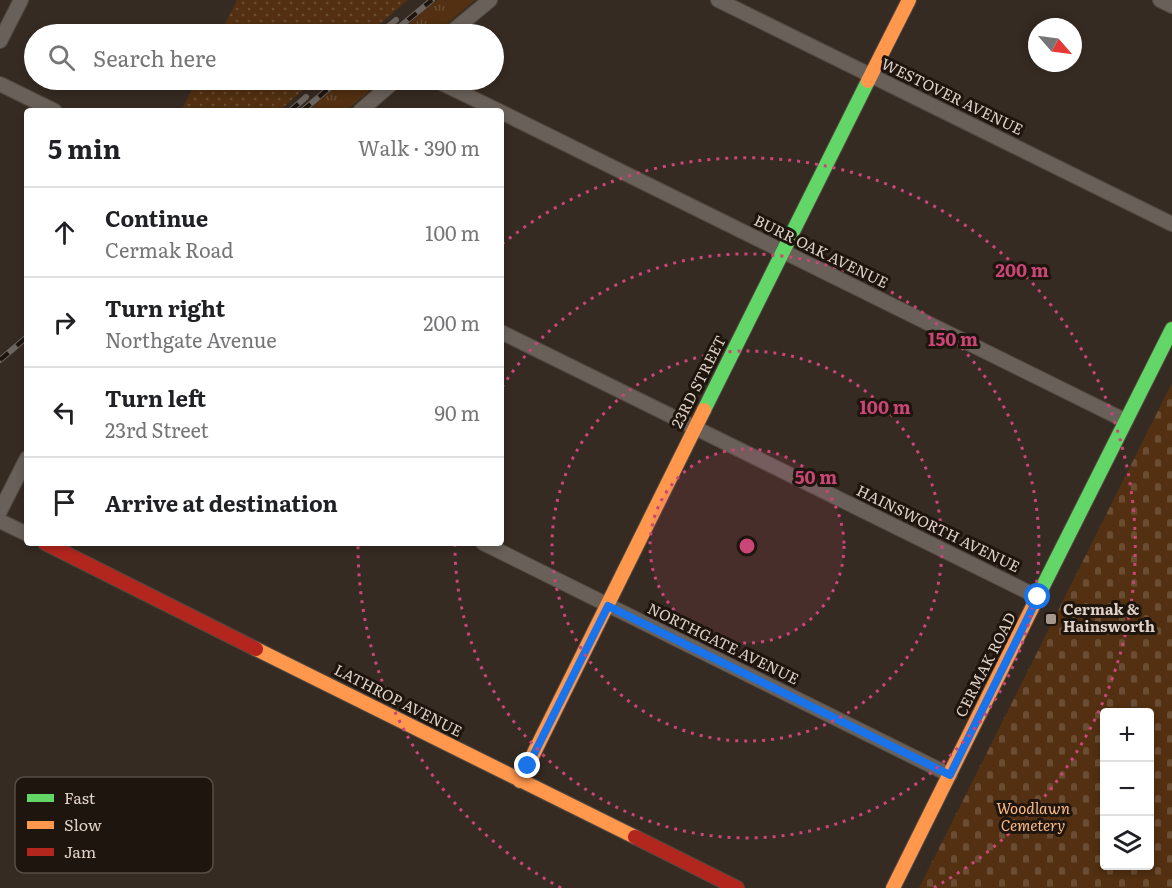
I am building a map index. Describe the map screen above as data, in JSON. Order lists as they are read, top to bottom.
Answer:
{
  "streets": {
    "street": [
      "WESTOVER AVENUE",
      "BURR OAK AVENUE",
      "23RD STREET",
      "HAINSWORTH AVENUE",
      "NORTHGATE AVENUE",
      "CERMAK ROAD",
      "LATHROP AVENUE"
    ]
  },
  "crossings": [
    ["WESTOVER AVENUE", "23RD STREET"],
    ["BURR OAK AVENUE", "23RD STREET"],
    ["BURR OAK AVENUE", "CERMAK ROAD"],
    ["23RD STREET", "HAINSWORTH AVENUE"],
    ["23RD STREET", "NORTHGATE AVENUE"],
    ["23RD STREET", "LATHROP AVENUE"],
    ["HAINSWORTH AVENUE", "CERMAK ROAD"],
    ["NORTHGATE AVENUE", "CERMAK ROAD"]
  ],
  "parks": ["Woodlawn Cemetery"],
  "places": {
    "transit": ["Cermak & Hainsworth"]
  },
  "legend": ["Fast", "Slow", "Jam"],
  "north": "bottom right",
  "page": {
    "search": "Search here",
    "heading": ["5 min", "Walk · 390 m"],
    "list": [
      ["Continue", "Cermak Road", "100 m"],
      ["Turn right", "Northgate Avenue", "200 m"],
      ["Turn left", "23rd Street", "90 m"],
      "Arrive at destination"
    ],
    "map_buttons": ["+", "−"]
  },
  "rings": [
    "200 m",
    "150 m",
    "100 m",
    "50 m"
  ]
}
